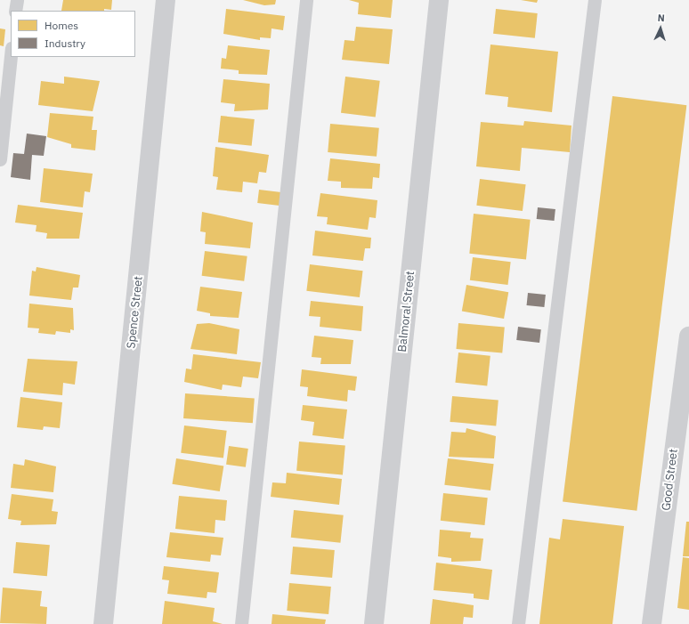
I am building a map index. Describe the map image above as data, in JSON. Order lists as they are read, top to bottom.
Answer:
{
  "streets": {
    "street": ["Balmoral Street", "Spence Street", "Good Street"]
  },
  "legend": ["Homes", "Industry"],
  "north": "top"
}
